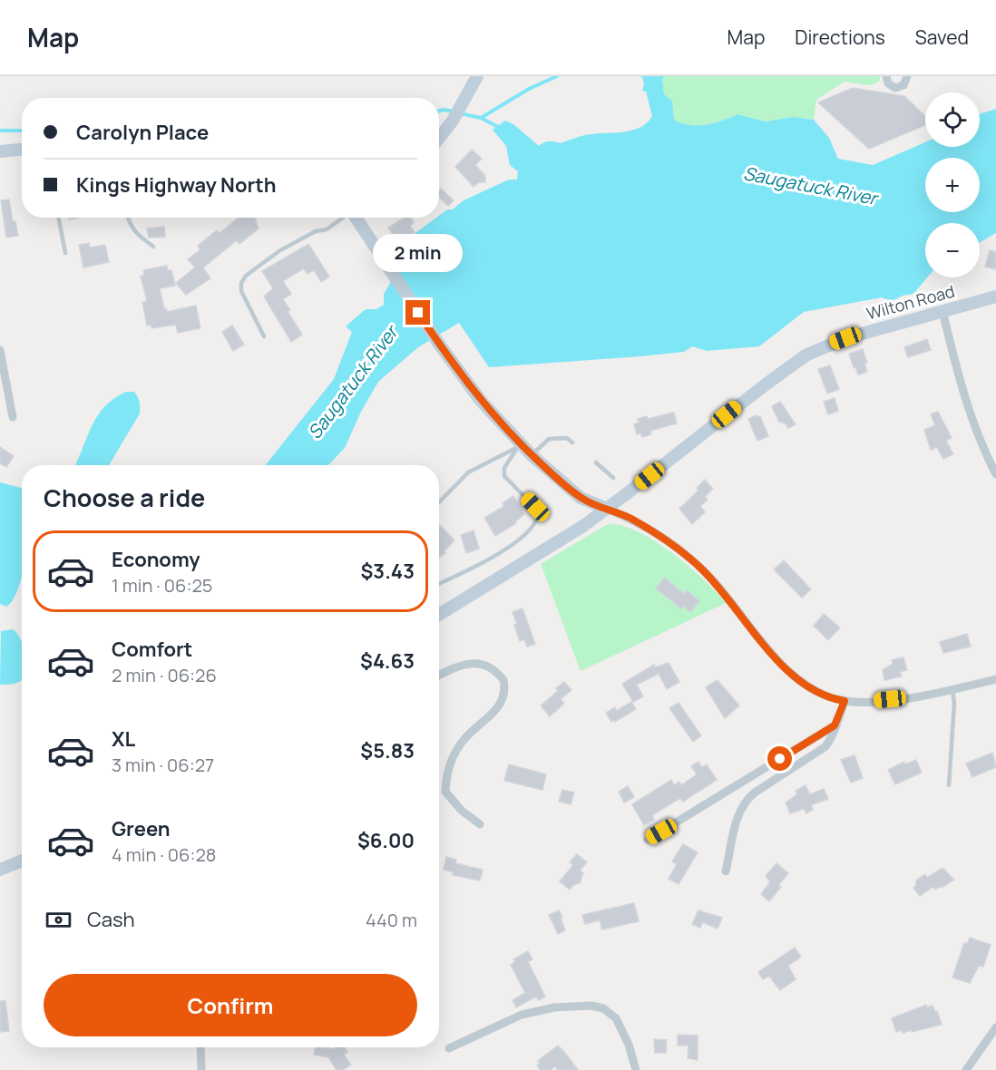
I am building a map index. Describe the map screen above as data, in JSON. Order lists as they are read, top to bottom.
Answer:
{
  "streets": {
    "main road": ["Wilton Road"]
  },
  "water": ["Saugatuck River"],
  "page": {
    "header": "Map",
    "nav": ["Map", "Directions", "Saved"],
    "map_buttons": ["+", "−"],
    "banner": ["Carolyn Place", "Kings Highway North"],
    "bubble": "2 min",
    "heading": "Choose a ride",
    "list": [
      {
        "name": "Economy",
        "note": "1 min · 06:25",
        "value": "$3.43"
      },
      {
        "name": "Comfort",
        "note": "2 min · 06:26",
        "value": "$4.63"
      },
      {
        "name": "XL",
        "note": "3 min · 06:27",
        "value": "$5.83"
      },
      {
        "name": "Green",
        "note": "4 min · 06:28",
        "value": "$6.00"
      }
    ],
    "pay": ["Cash", "440 m"],
    "buttons": "Confirm"
  }
}
